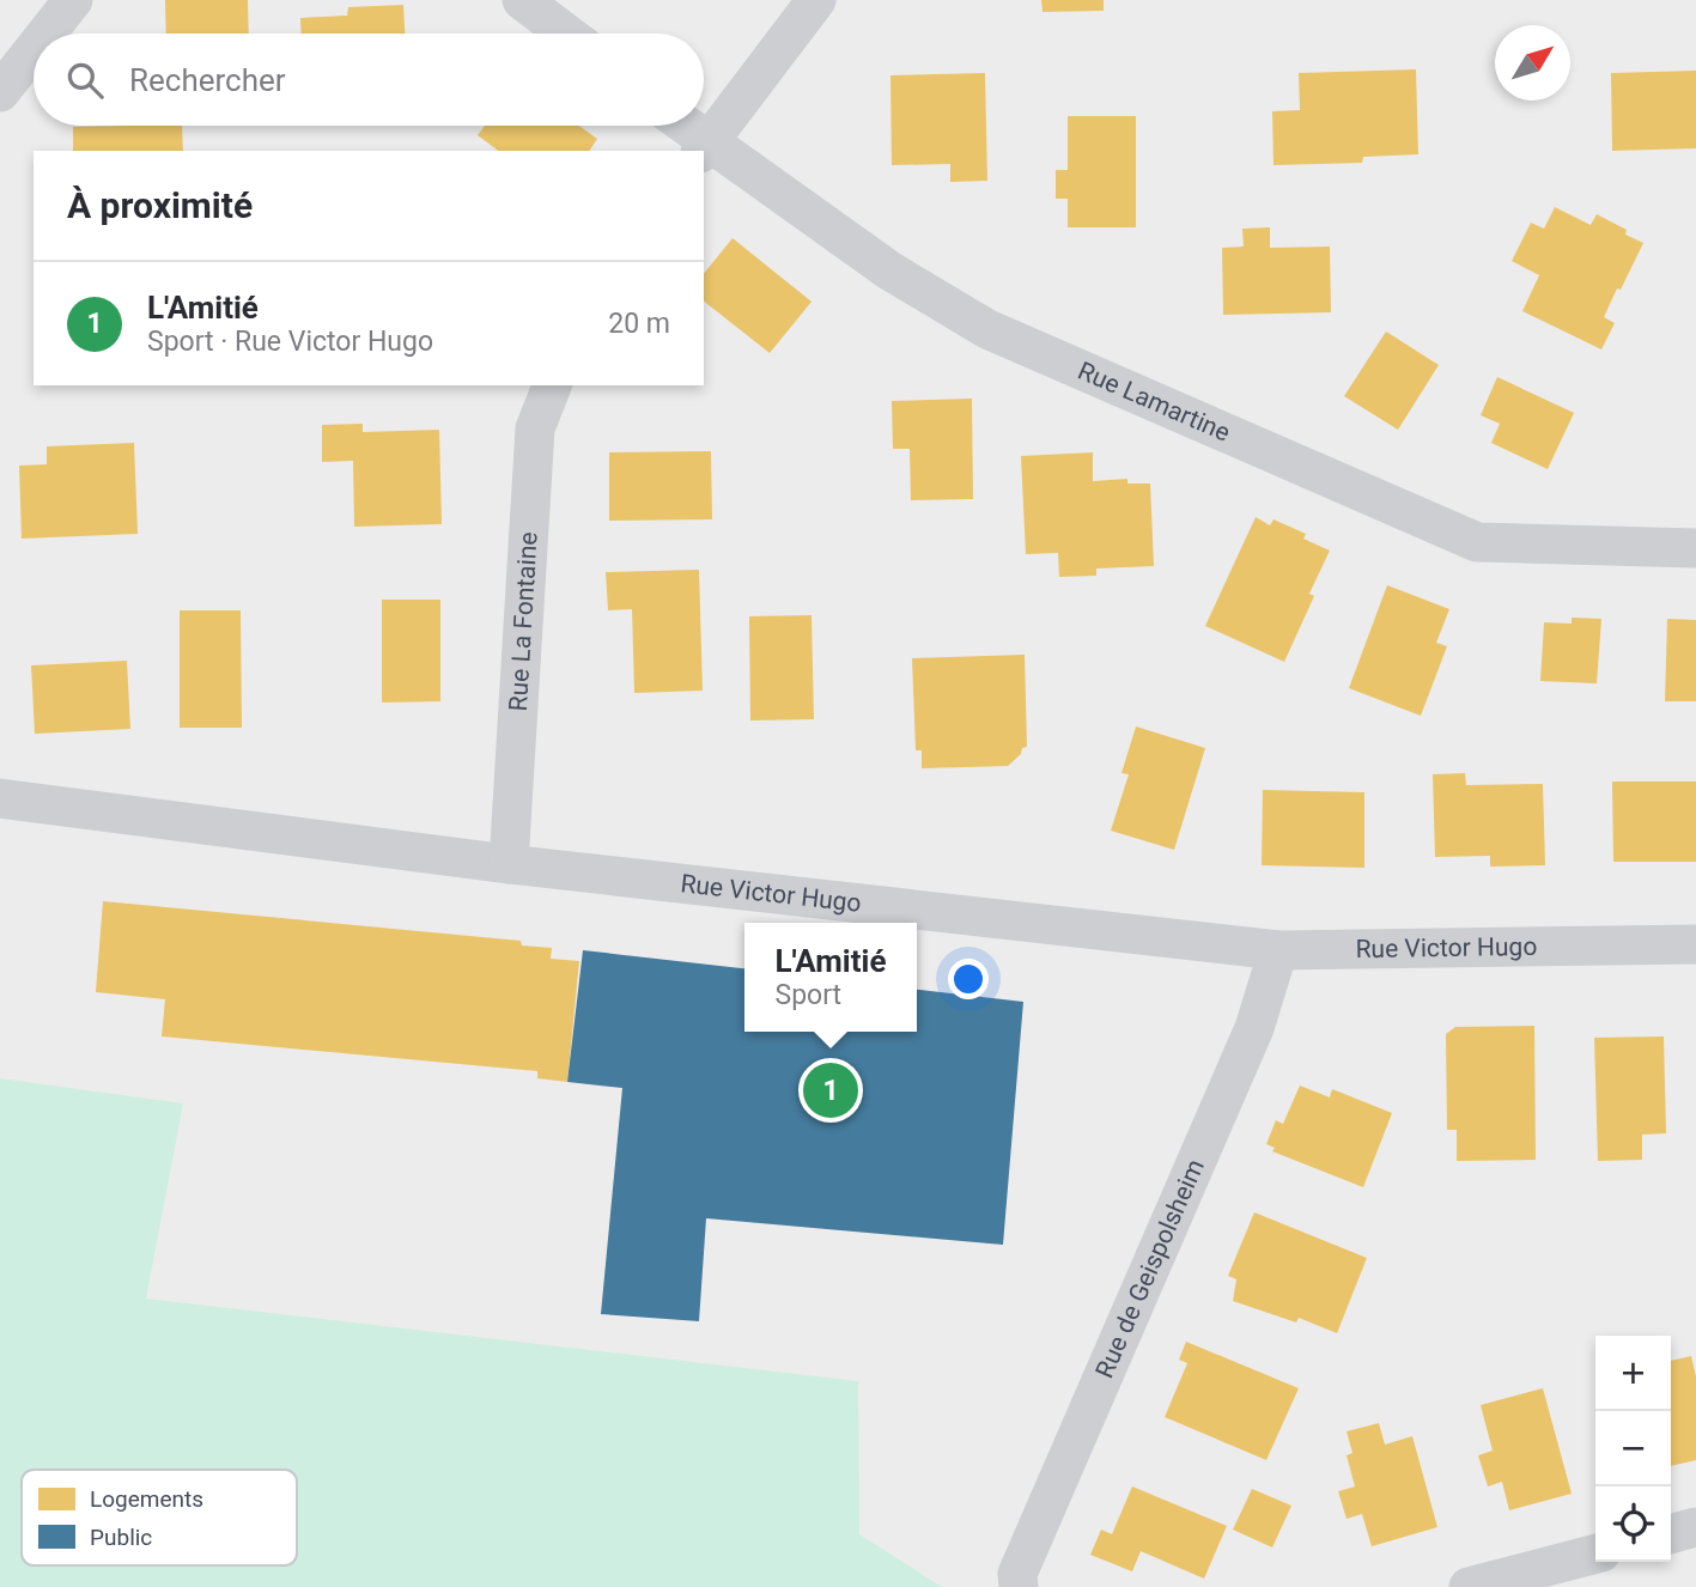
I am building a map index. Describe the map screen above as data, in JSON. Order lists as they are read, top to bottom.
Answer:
{
  "streets": {
    "street": [
      "Rue Lamartine",
      "Rue La Fontaine",
      "Rue Victor Hugo",
      "Rue de Geispolsheim"
    ]
  },
  "crossings": [
    ["Rue La Fontaine", "Rue Victor Hugo"],
    ["Rue Victor Hugo", "Rue de Geispolsheim"]
  ],
  "legend": ["Logements", "Public"],
  "north": "top right",
  "page": {
    "search": "Rechercher",
    "heading": "À proximité",
    "list": [
      {
        "mark": "1",
        "name": "L'Amitié",
        "note": "Sport · Rue Victor Hugo",
        "value": "20 m"
      }
    ],
    "popup": ["L'Amitié", "Sport"],
    "pins": "1",
    "map_buttons": ["+", "−"]
  }
}
